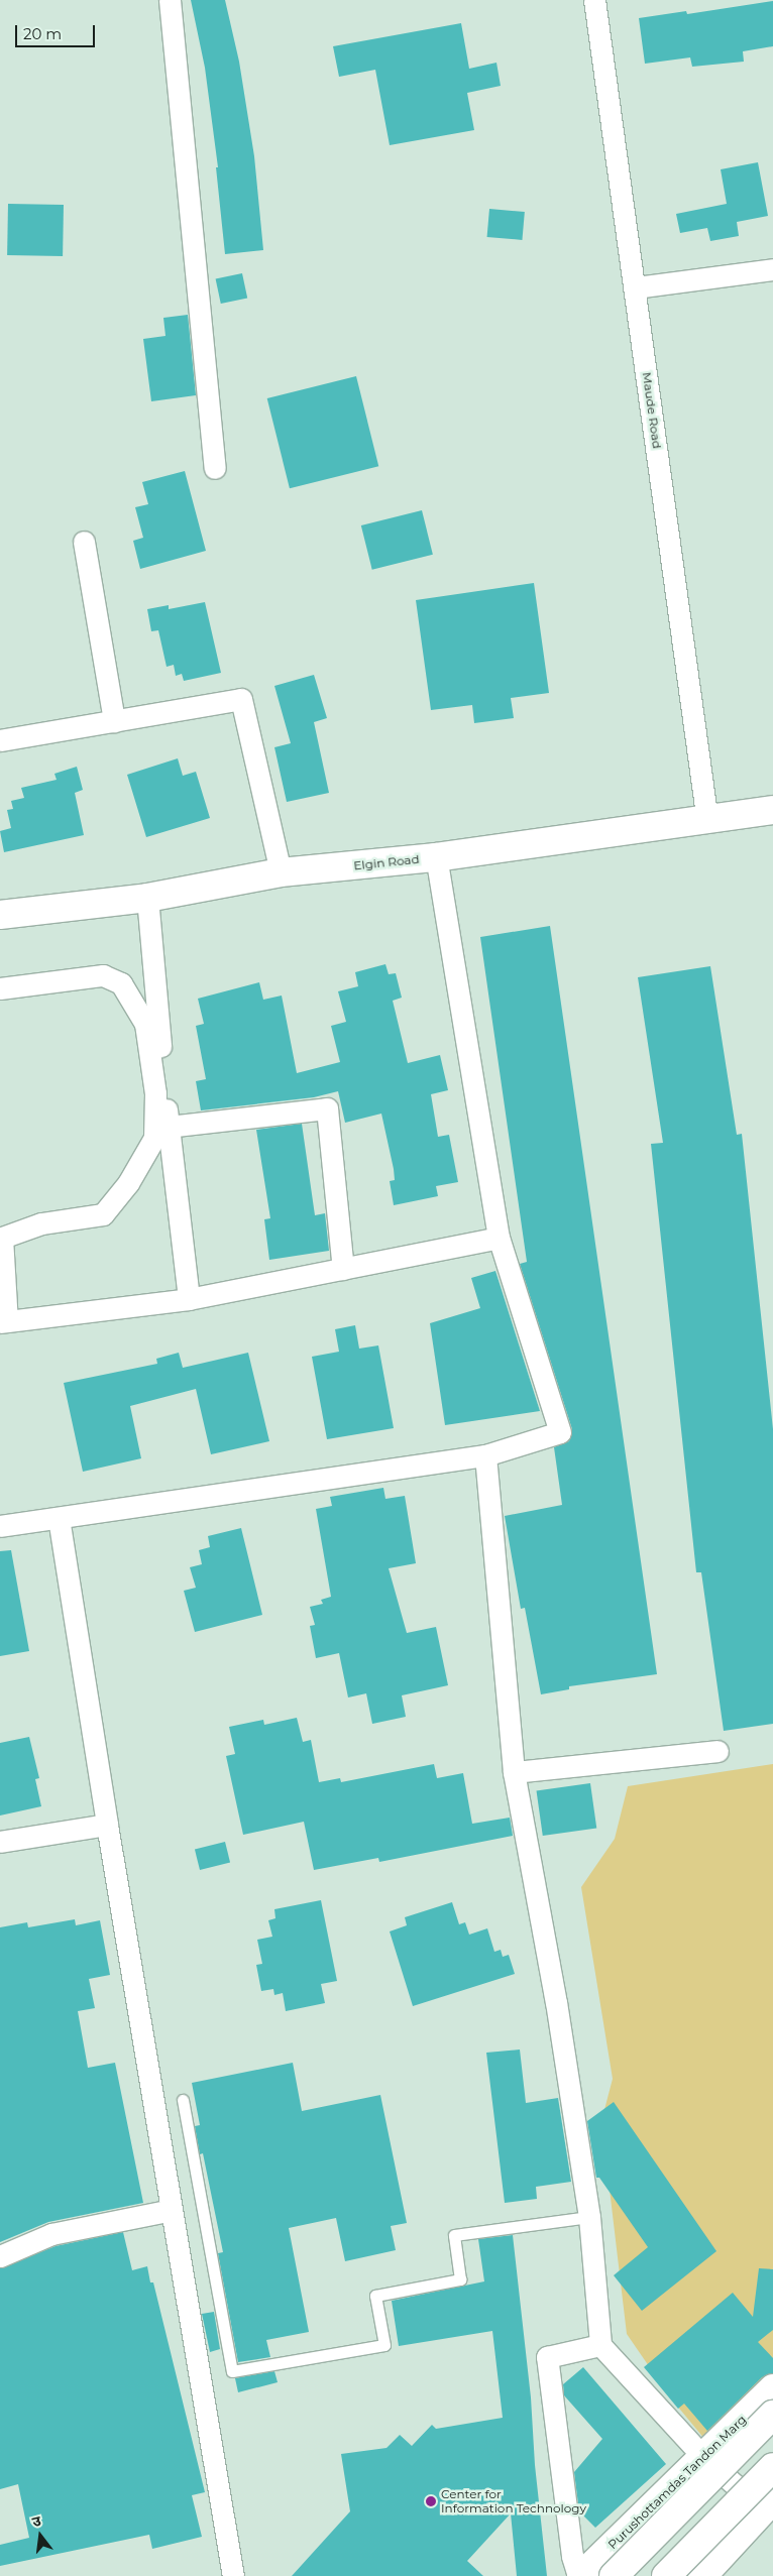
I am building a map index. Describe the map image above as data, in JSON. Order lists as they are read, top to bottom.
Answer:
{
  "streets": {
    "street": ["Maude Road", "Elgin Road", "Purushottamdas Tandon Marg"]
  },
  "crossings": [
    ["Maude Road", "Elgin Road"]
  ],
  "places": ["Center for Information Technology"],
  "scale_bar": "20 m",
  "north": "top"
}
